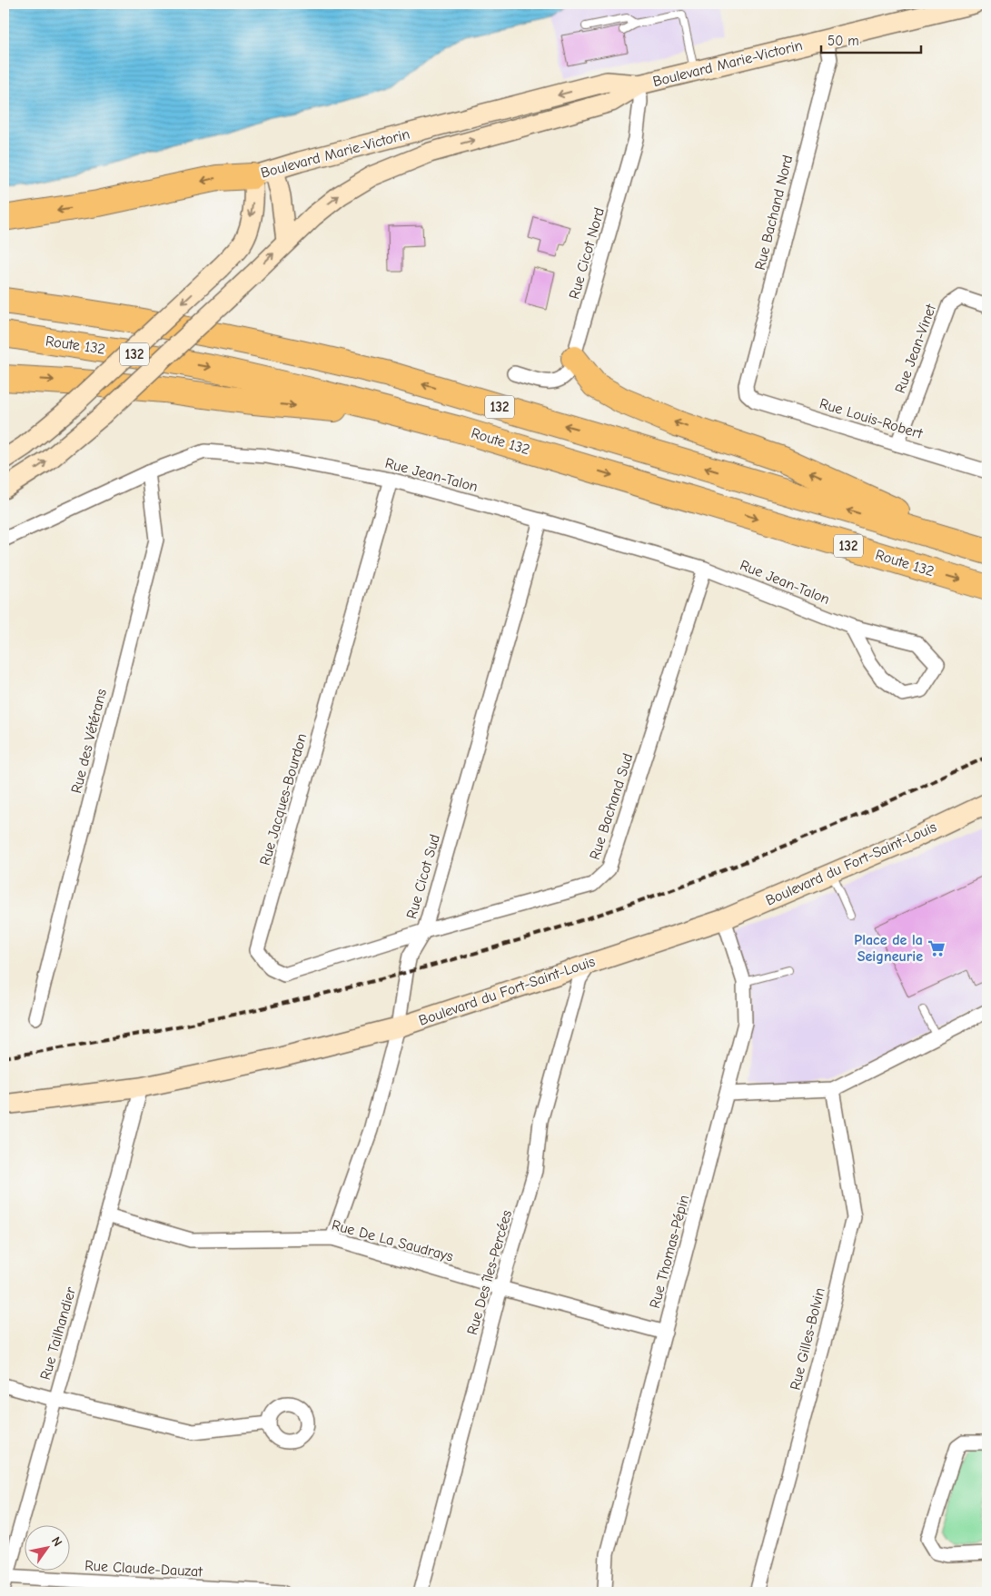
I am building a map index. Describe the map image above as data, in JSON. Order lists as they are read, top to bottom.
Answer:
{
  "streets": {
    "highway": ["Route 132", "132"],
    "street": [
      "Boulevard Marie-Victorin",
      "Rue Bachand Nord",
      "Rue Cicot Nord",
      "Rue Jean-Vinet",
      "Rue Louis-Robert",
      "Rue Jean-Talon",
      "Rue des Vétérans",
      "Rue Jacques-Bourdon",
      "Rue Bachand Sud",
      "Boulevard du Fort-Saint-Louis",
      "Rue Cicot Sud",
      "Rue De La Saudrays",
      "Rue Thomas-Pépin",
      "Rue Des îles-Percées",
      "Rue Tailhandier",
      "Rue Gilles-Bolvin",
      "Rue Claude-Dauzat"
    ]
  },
  "crossings": [
    ["Boulevard Marie-Victorin", "Rue Bachand Nord"],
    ["Boulevard Marie-Victorin", "Rue Cicot Nord"],
    ["Rue Bachand Nord", "Rue Louis-Robert"],
    ["Rue Jean-Vinet", "Rue Louis-Robert"],
    ["Rue Jean-Talon", "Rue des Vétérans"],
    ["Rue Jean-Talon", "Rue Jacques-Bourdon"],
    ["Rue Jean-Talon", "Rue Bachand Sud"],
    ["Rue Jean-Talon", "Rue Cicot Sud"],
    ["Rue Jacques-Bourdon", "Rue Bachand Sud"],
    ["Rue Jacques-Bourdon", "Rue Cicot Sud"],
    ["Rue Bachand Sud", "Rue Cicot Sud"],
    ["Boulevard du Fort-Saint-Louis", "Rue Cicot Sud"],
    ["Boulevard du Fort-Saint-Louis", "Rue Thomas-Pépin"],
    ["Boulevard du Fort-Saint-Louis", "Rue Des îles-Percées"],
    ["Boulevard du Fort-Saint-Louis", "Rue Tailhandier"],
    ["Rue Cicot Sud", "Rue De La Saudrays"],
    ["Rue De La Saudrays", "Rue Thomas-Pépin"],
    ["Rue De La Saudrays", "Rue Des îles-Percées"],
    ["Rue De La Saudrays", "Rue Tailhandier"],
    ["Rue Tailhandier", "Rue Claude-Dauzat"]
  ],
  "places": {
    "supermarket": ["Place de la Seigneurie"]
  },
  "scale_bar": "50 m",
  "north": "top right"
}
